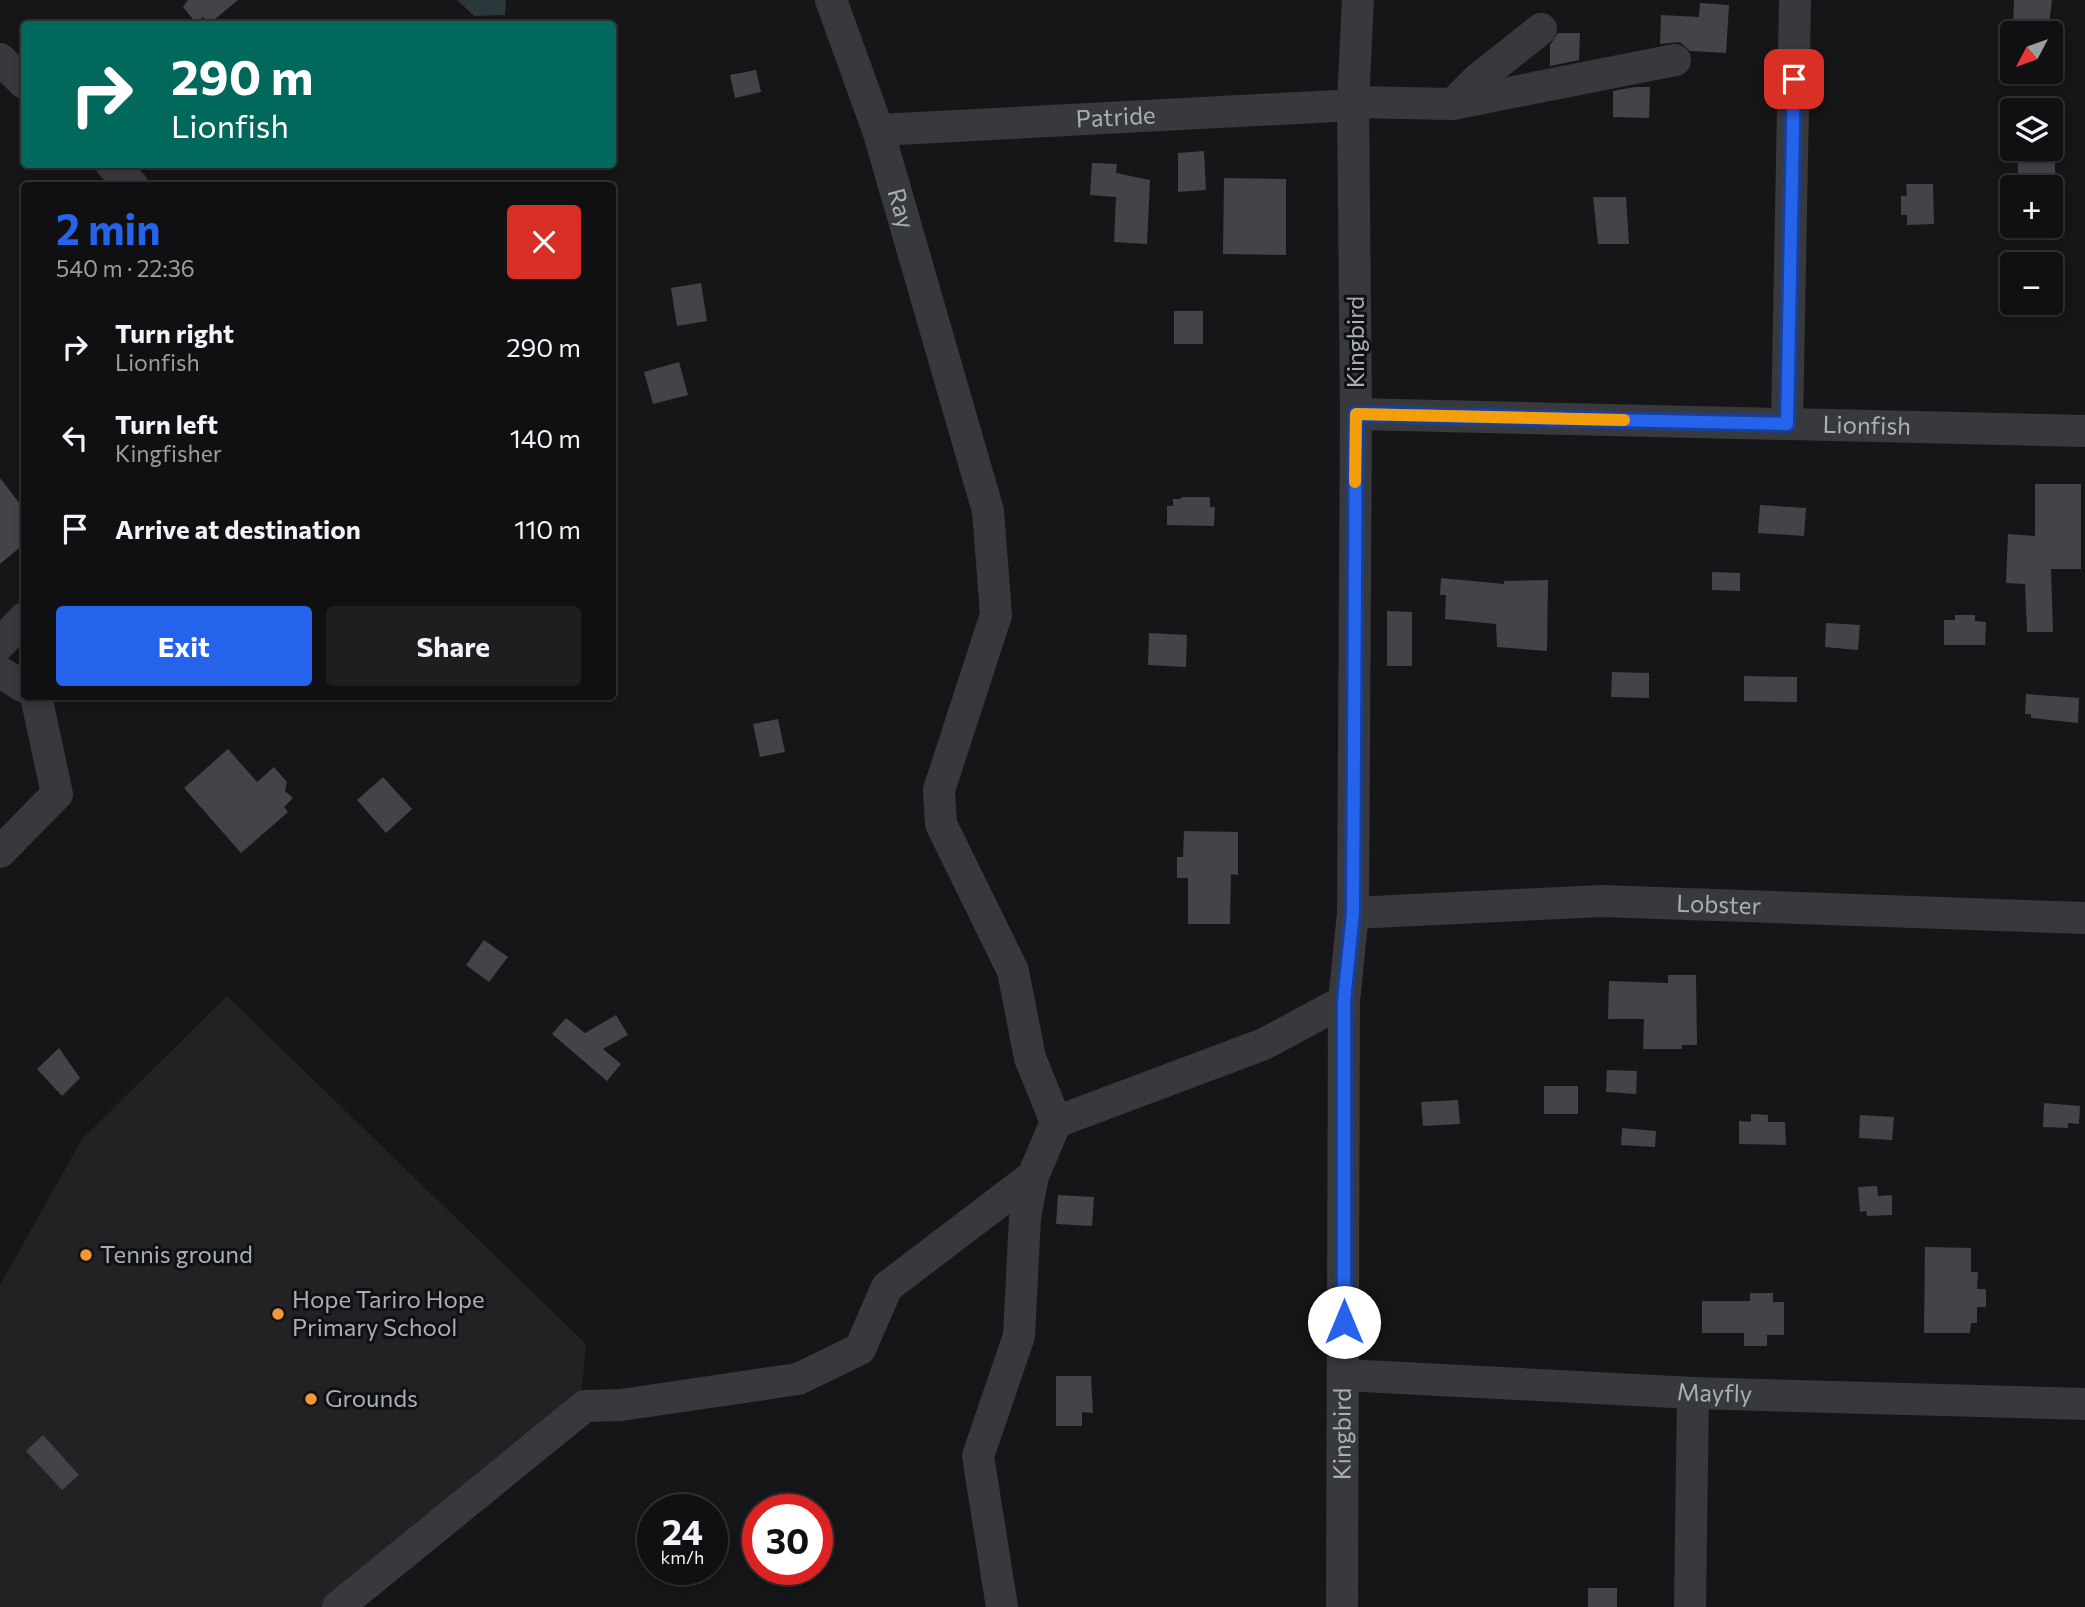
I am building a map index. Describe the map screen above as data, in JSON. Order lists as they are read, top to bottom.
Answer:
{
  "streets": {
    "street": [
      "Patride",
      "Ray",
      "Kingbird",
      "Lionfish",
      "Lobster",
      "Mayfly"
    ]
  },
  "crossings": [
    ["Patride", "Ray"],
    ["Patride", "Kingbird"],
    ["Kingbird", "Lionfish"],
    ["Kingbird", "Lobster"],
    ["Kingbird", "Mayfly"]
  ],
  "places": ["Tennis ground", "Hope Tariro Hope Primary School", "Grounds"],
  "north": "bottom left",
  "page": {
    "map_buttons": ["+", "−"],
    "turn": ["290 m", "Lionfish"],
    "heading": ["2 min", "540 m · 22:36"],
    "list": [
      {
        "name": "Turn right",
        "note": "Lionfish",
        "value": "290 m"
      },
      {
        "name": "Turn left",
        "note": "Kingfisher",
        "value": "140 m"
      },
      {
        "name": "Arrive at destination",
        "value": "110 m"
      }
    ],
    "buttons": ["Exit", "Share"],
    "speed": "24 km/h",
    "limit": "30"
  }
}
